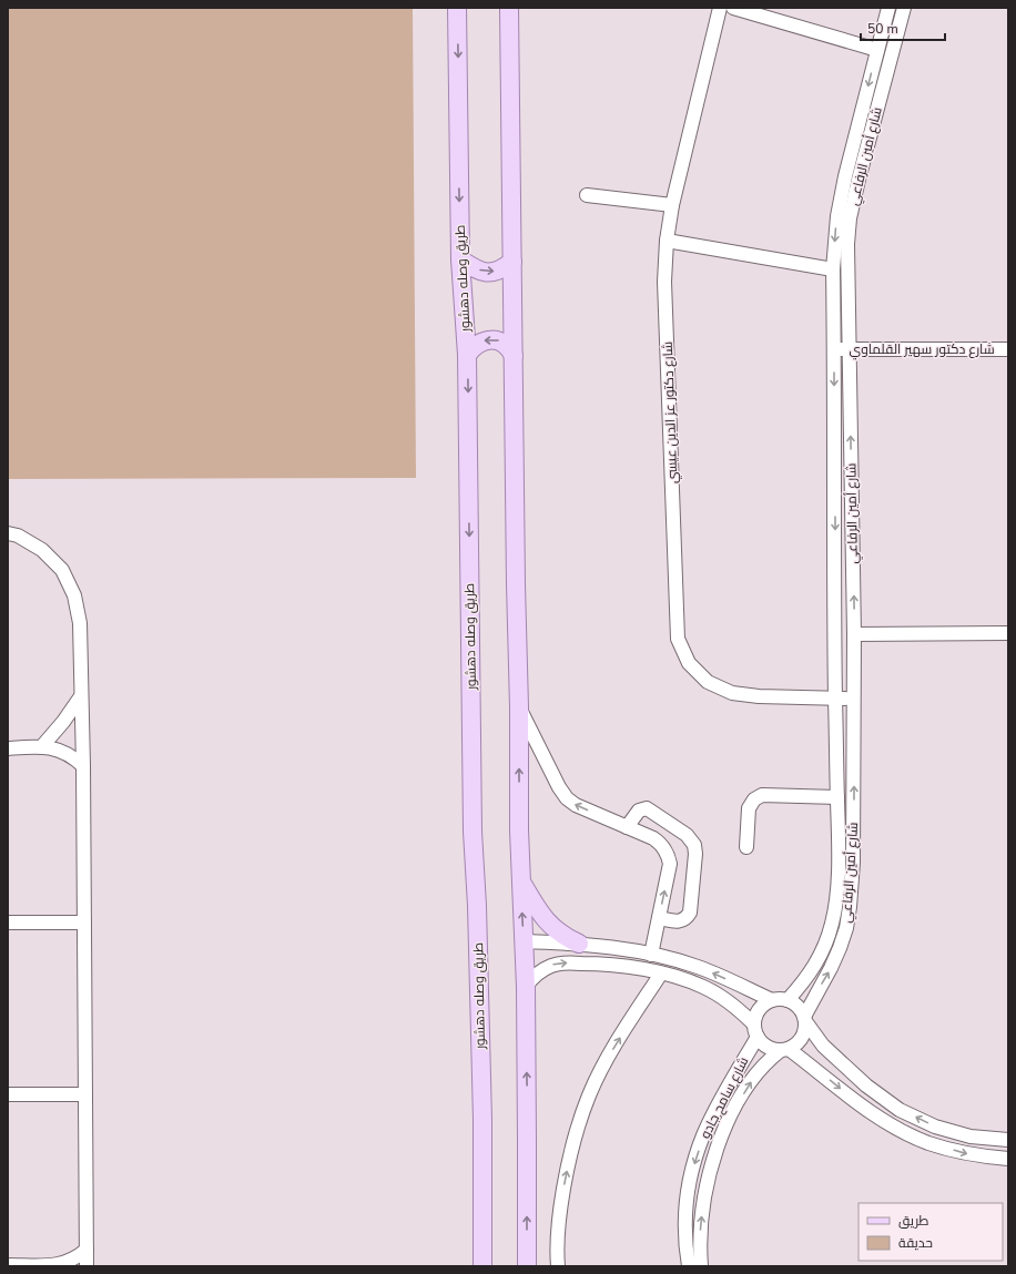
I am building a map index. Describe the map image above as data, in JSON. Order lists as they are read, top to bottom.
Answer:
{
  "streets": {
    "main road": ["طريق وصله دهشور"],
    "street": [
      "شارع أمين الرفاعي",
      "شارع دكتور سهير القلماوي",
      "شارع دكتور عز الدين عيسي",
      "شارع سامح جادو"
    ]
  },
  "crossings": [
    ["شارع أمين الرفاعي", "شارع دكتور سهير القلماوي"],
    ["شارع أمين الرفاعي", "شارع دكتور عز الدين عيسي"],
    ["شارع أمين الرفاعي", "شارع سامح جادو"]
  ],
  "legend": ["طريق", "حديقة"],
  "scale_bar": "50 m"
}
